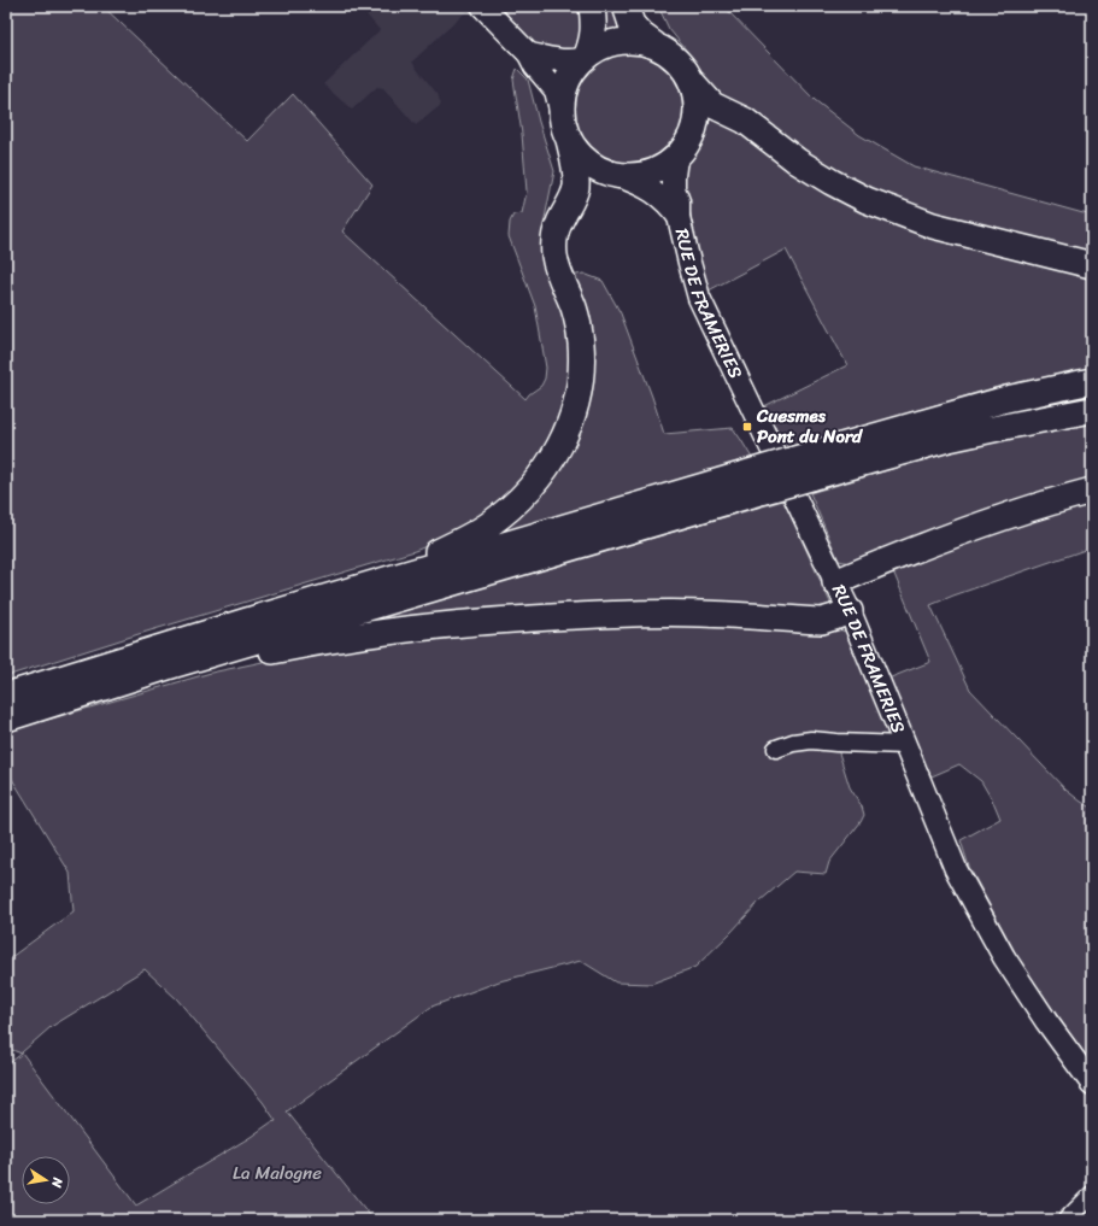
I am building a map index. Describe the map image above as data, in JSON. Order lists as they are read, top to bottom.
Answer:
{
  "streets": {
    "main road": ["RUE DE FRAMERIES"]
  },
  "parks": ["La Malogne"],
  "places": {
    "transit": ["Cuesmes Pont du Nord"]
  },
  "north": "right"
}
